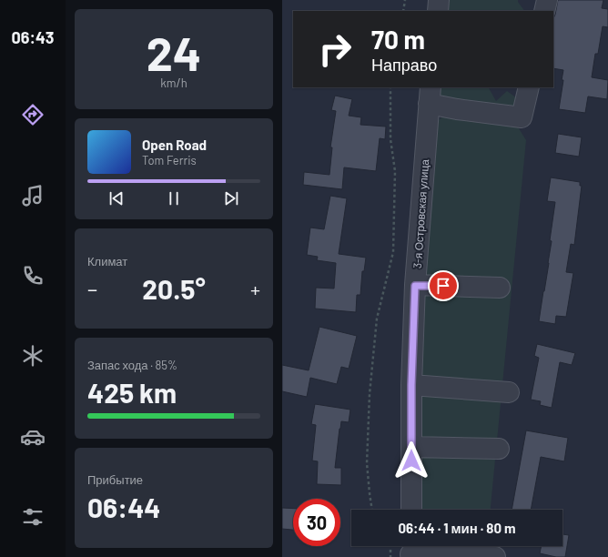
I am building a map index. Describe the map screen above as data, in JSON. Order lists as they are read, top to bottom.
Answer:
{
  "streets": {
    "street": ["3-я Островская улица"]
  },
  "page": {
    "tabs": "06:43",
    "tile": [
      ["24", "km/h"],
      "Климат",
      ["Запас хода · 85%", "425 km"],
      ["Прибытие", "06:44"]
    ],
    "turn": ["70 m", "Направо"],
    "song": ["Open Road", "Tom Ferris"],
    "heat": ["−", "20.5°", "+"],
    "limit": "30",
    "trip": "06:44 · 1 мин · 80 m"
  }
}
